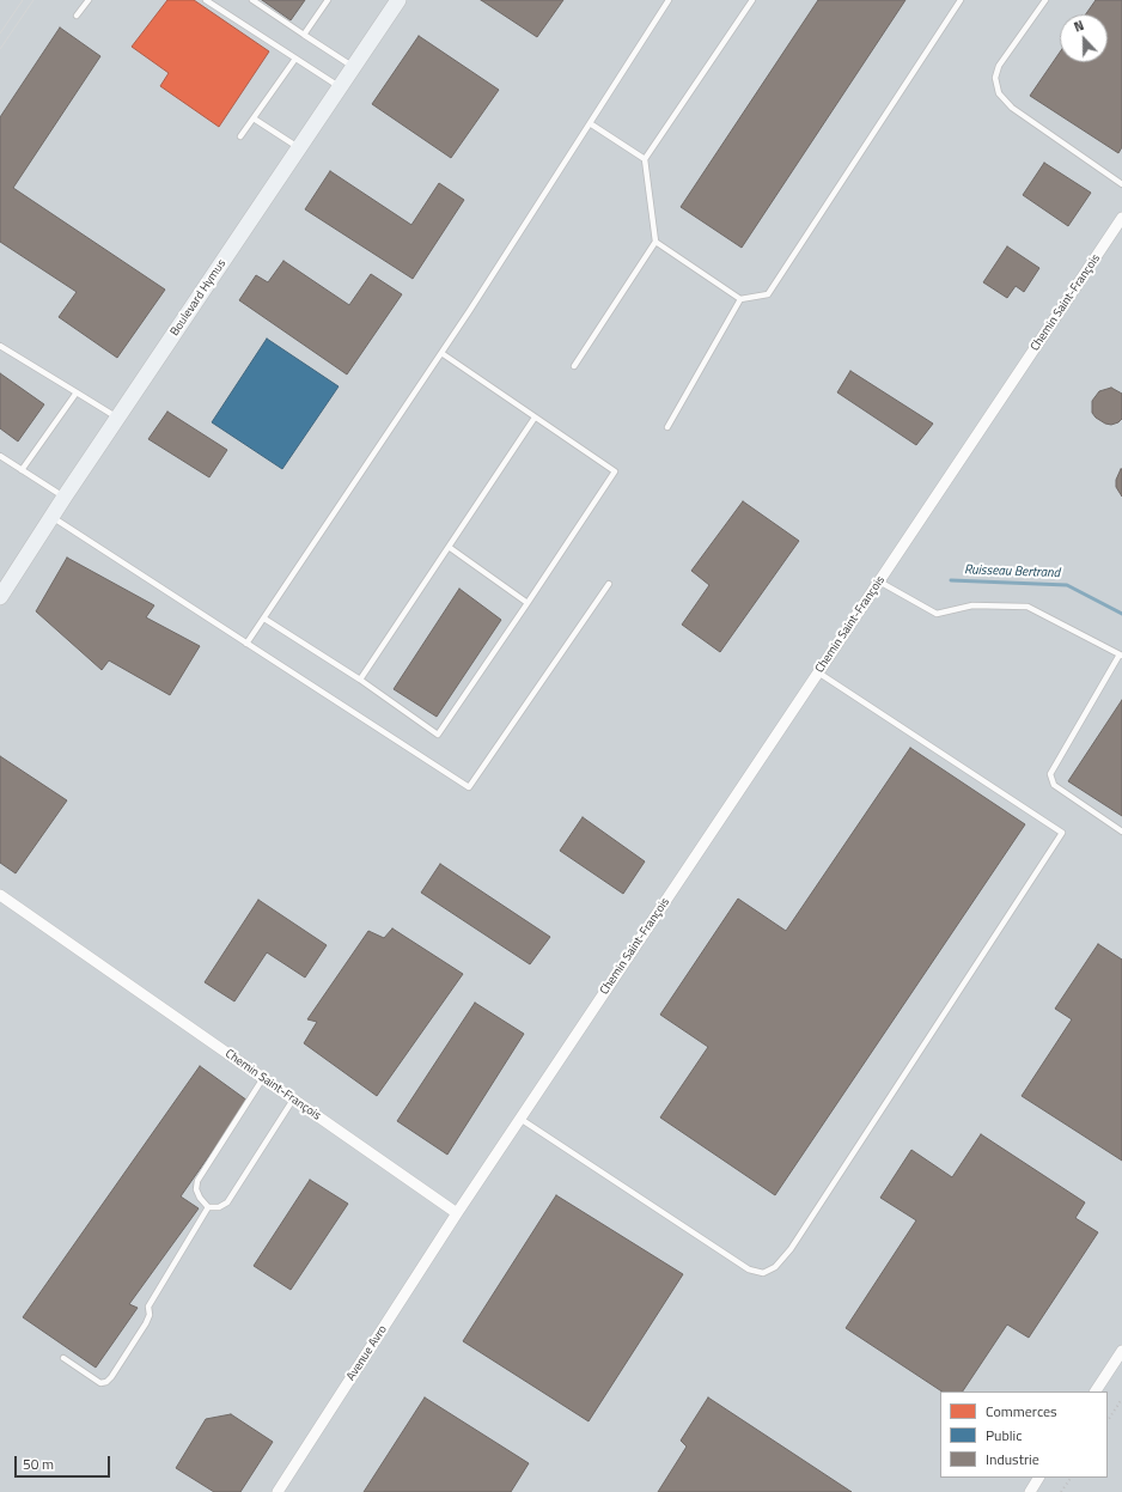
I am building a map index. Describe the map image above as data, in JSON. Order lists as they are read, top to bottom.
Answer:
{
  "streets": {
    "street": ["Boulevard Hymus", "Chemin Saint-François", "Avenue Avro"]
  },
  "crossings": [
    ["Chemin Saint-François", "Avenue Avro"]
  ],
  "water": ["Ruisseau Bertrand"],
  "legend": ["Commerces", "Public", "Industrie"],
  "scale_bar": "50 m",
  "north": "top"
}
